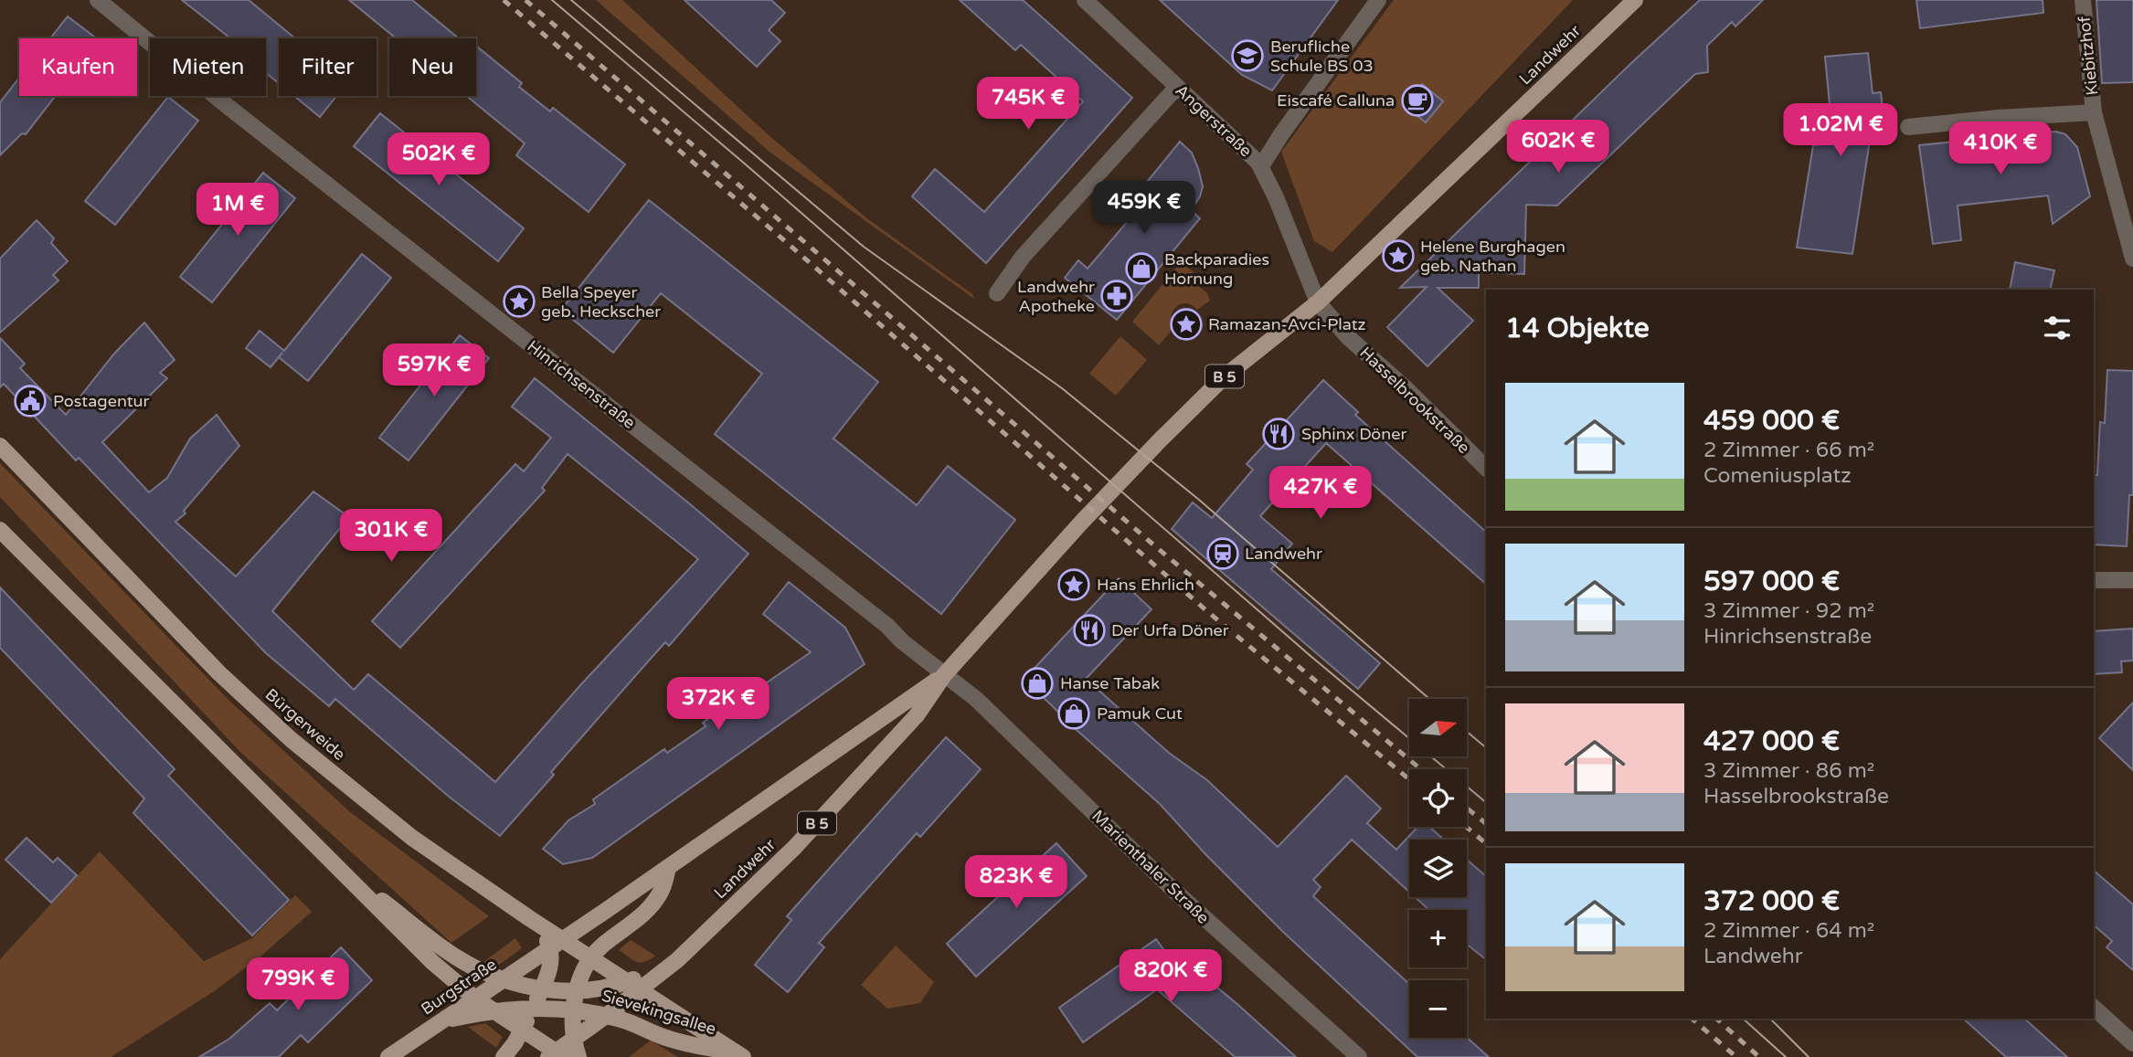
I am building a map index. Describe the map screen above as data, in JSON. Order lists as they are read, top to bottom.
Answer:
{
  "streets": {
    "main road": [
      "Landwehr",
      "B 5",
      "Bürgerweide",
      "Burgstraße",
      "Sievekingsallee"
    ],
    "street": [
      "Kiebitzhof",
      "Angerstraße",
      "Hinrichsenstraße",
      "Hasselbrookstraße",
      "Marienthaler Straße"
    ]
  },
  "crossings": [
    ["Landwehr", "Angerstraße"],
    ["Landwehr", "Hinrichsenstraße"],
    ["Landwehr", "Hasselbrookstraße"],
    ["Landwehr", "Bürgerweide"],
    ["Landwehr", "Marienthaler Straße"],
    ["Landwehr", "Burgstraße"],
    ["Landwehr", "Sievekingsallee"],
    ["Angerstraße", "Hasselbrookstraße"],
    ["Hinrichsenstraße", "Marienthaler Straße"],
    ["Bürgerweide", "Burgstraße"],
    ["Bürgerweide", "Sievekingsallee"],
    ["Burgstraße", "Sievekingsallee"]
  ],
  "places": {
    "school or university": ["Berufliche Schule BS 03"],
    "cafe": ["Eiscafé Calluna"],
    "place": [
      "Helene Burghagen geb. Nathan",
      "Bella Speyer geb. Heckscher",
      "Ramazan-Avci-Platz",
      "Hans Ehrlich"
    ],
    "shop": ["Backparadies Hornung", "Hanse Tabak", "Pamuk Cut"],
    "pharmacy": ["Landwehr Apotheke"],
    "public building": ["Postagentur"],
    "restaurant": ["Sphinx Döner", "Der Urfa Döner"],
    "station": ["Landwehr"]
  },
  "north": "right",
  "page": {
    "chip": [
      "Kaufen",
      "Mieten",
      "Filter",
      "Neu"
    ],
    "price": [
      "745K €",
      "1.02M €",
      "602K €",
      "410K €",
      "502K €",
      "459K €",
      "1M €",
      "597K €",
      "427K €",
      "301K €",
      "372K €",
      "823K €",
      "820K €",
      "799K €"
    ],
    "heading": "14 Objekte",
    "list": [
      {
        "name": "459 000 €",
        "note": "2 Zimmer · 66 m² · Comeniusplatz"
      },
      {
        "name": "597 000 €",
        "note": "3 Zimmer · 92 m² · Hinrichsenstraße"
      },
      {
        "name": "427 000 €",
        "note": "3 Zimmer · 86 m² · Hasselbrookstraße"
      },
      {
        "name": "372 000 €",
        "note": "2 Zimmer · 64 m² · Landwehr"
      }
    ],
    "map_buttons": ["+", "−"]
  }
}
